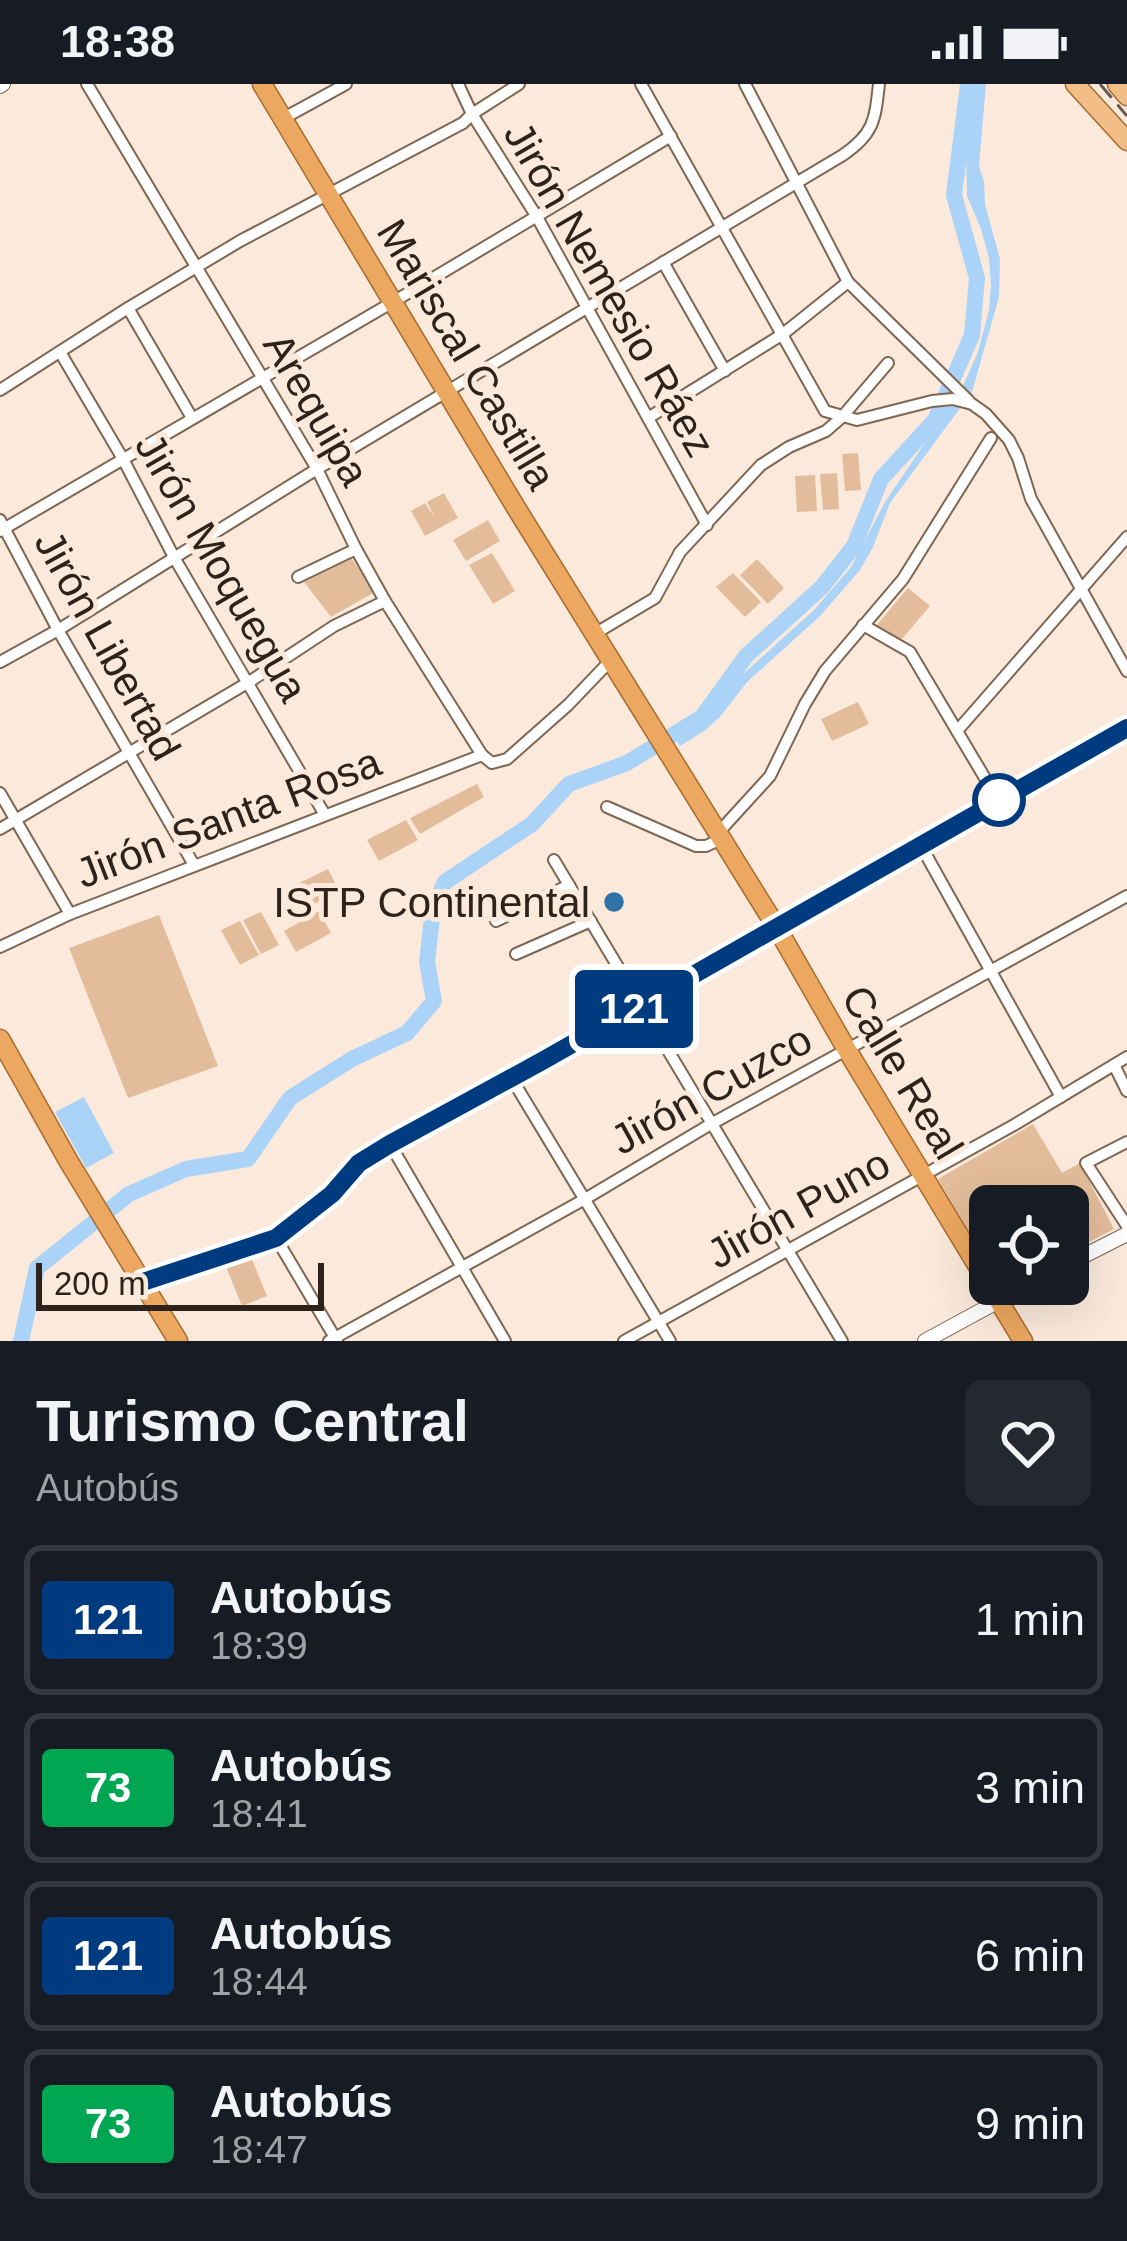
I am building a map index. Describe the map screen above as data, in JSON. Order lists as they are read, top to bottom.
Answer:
{
  "streets": {
    "highway": ["Mariscal Castilla", "Calle Real"],
    "street": [
      "Jirón Nemesio Ráez",
      "Arequipa",
      "Jirón Moquegua",
      "Jirón Libertad",
      "Jirón Santa Rosa",
      "Jirón Cuzco",
      "Jirón Puno"
    ]
  },
  "crossings": [
    ["Mariscal Castilla", "Jirón Santa Rosa"],
    ["Mariscal Castilla", "Calle Real"],
    ["Arequipa", "Jirón Santa Rosa"],
    ["Jirón Moquegua", "Jirón Santa Rosa"],
    ["Jirón Libertad", "Jirón Santa Rosa"],
    ["Jirón Santa Rosa", "Calle Real"],
    ["Calle Real", "Jirón Cuzco"],
    ["Calle Real", "Jirón Puno"]
  ],
  "places": ["ISTP Continental"],
  "lines": ["bus line 121"],
  "scale_bar": "200 m",
  "page": {
    "status": "18:38",
    "on_map": "121",
    "scale": "200 m",
    "heading": ["Turismo Central", "Autobús"],
    "list": [
      {
        "mark": "121",
        "name": "Autobús",
        "note": "18:39",
        "value": "1 min"
      },
      {
        "mark": "73",
        "name": "Autobús",
        "note": "18:41",
        "value": "3 min"
      },
      {
        "mark": "121",
        "name": "Autobús",
        "note": "18:44",
        "value": "6 min"
      },
      {
        "mark": "73",
        "name": "Autobús",
        "note": "18:47",
        "value": "9 min"
      }
    ]
  }
}
